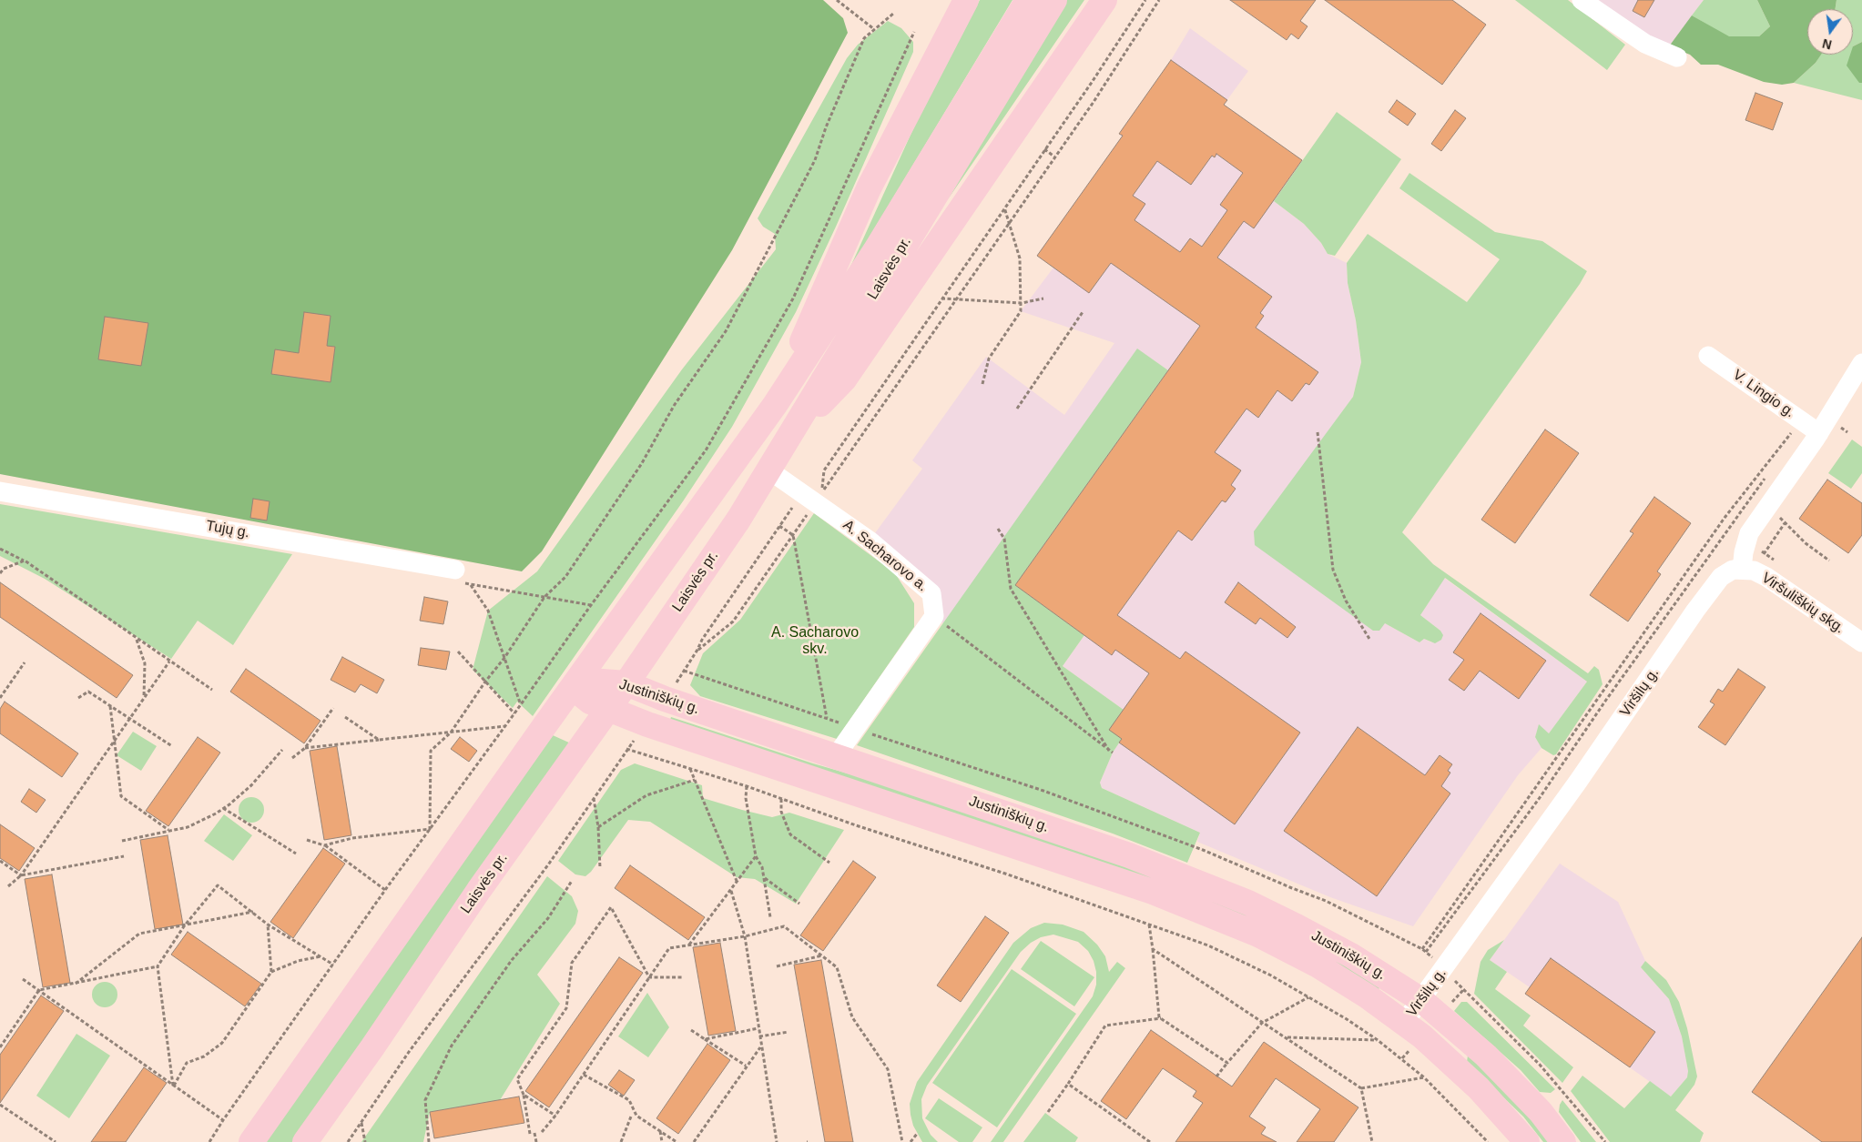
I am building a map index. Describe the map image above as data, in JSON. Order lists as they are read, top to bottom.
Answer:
{
  "streets": {
    "main road": ["Laisvės pr.", "Justiniškių g."],
    "street": [
      "V. Lingio g.",
      "Tujų g.",
      "A. Sacharovo a.",
      "Viršuliškių skg.",
      "Viršilų g."
    ]
  },
  "crossings": [
    ["Laisvės pr.", "A. Sacharovo a."],
    ["Laisvės pr.", "Justiniškių g."],
    ["Viršuliškių skg.", "Viršilų g."],
    ["Viršilų g.", "Justiniškių g."]
  ],
  "parks": ["A. Sacharovo skv."],
  "north": "bottom"
}
